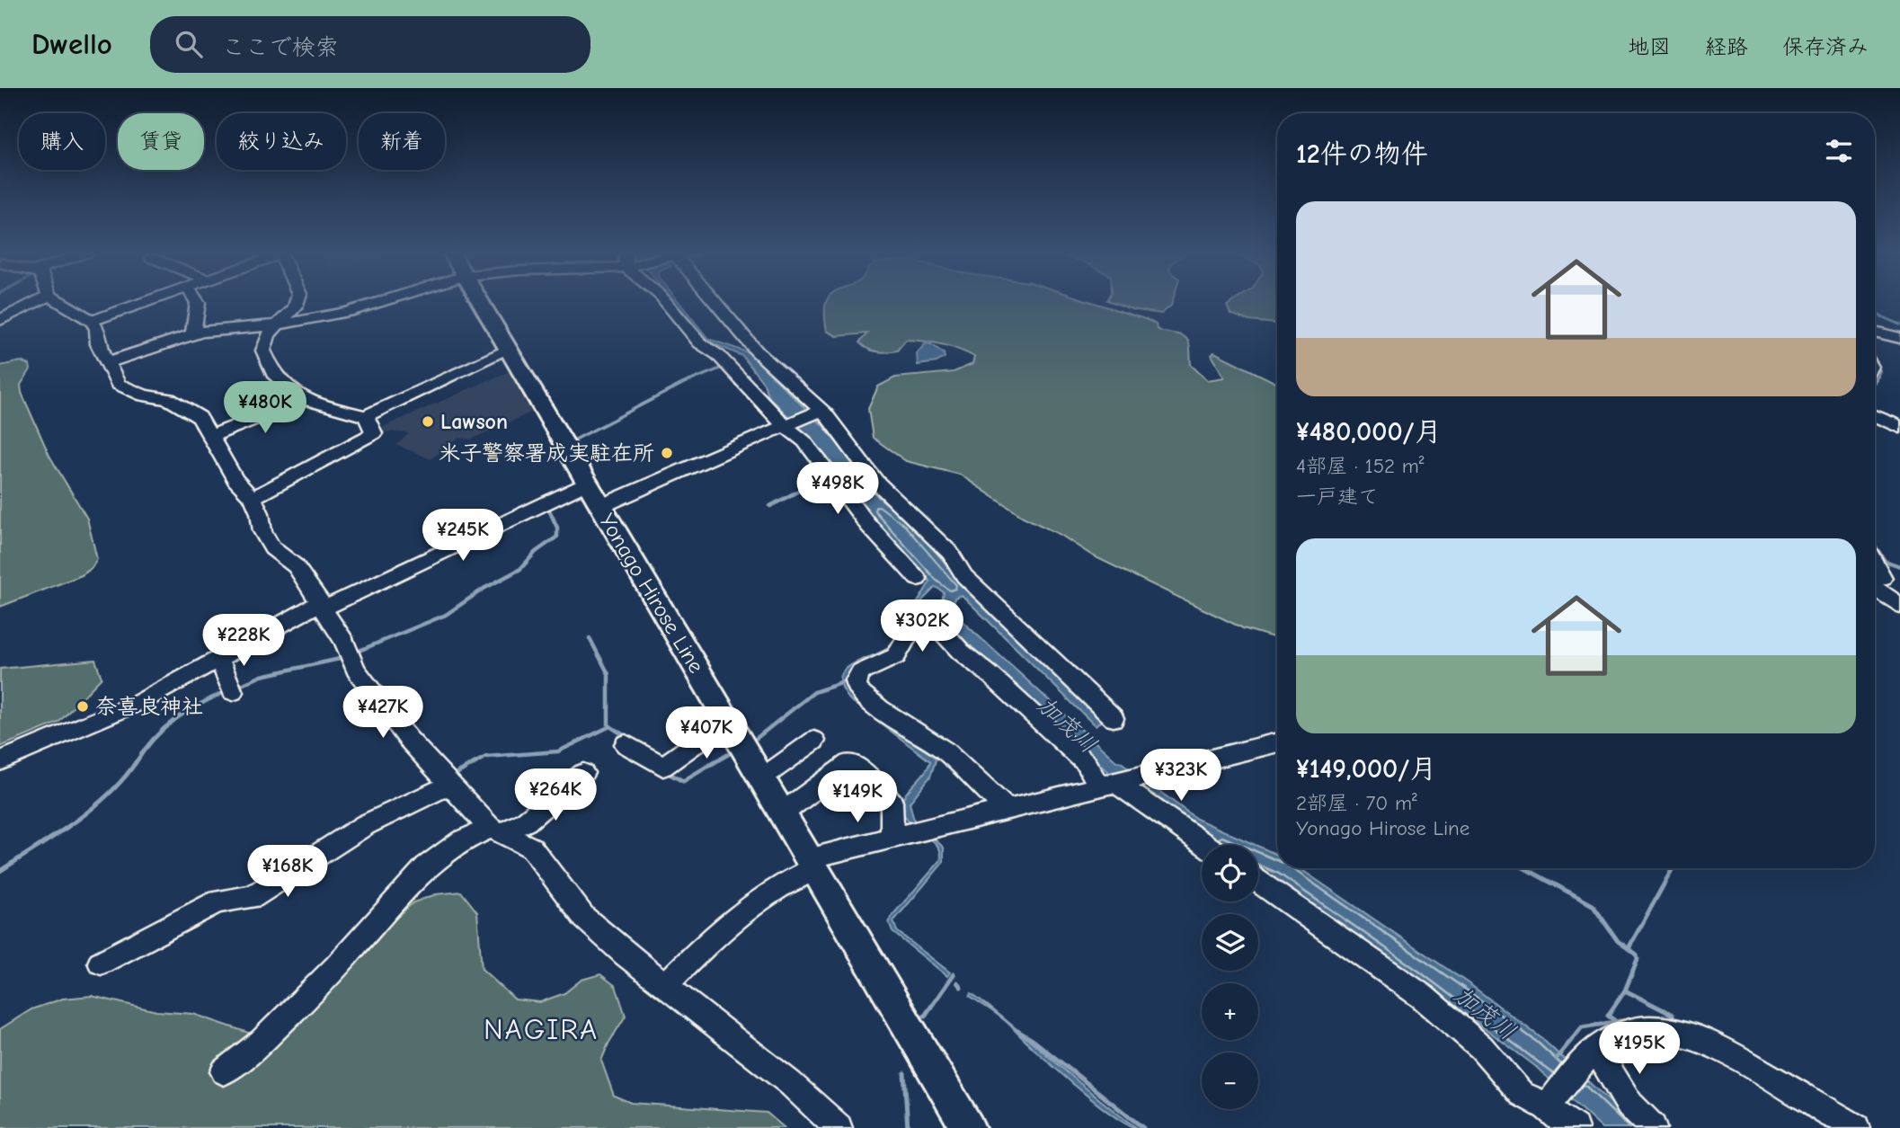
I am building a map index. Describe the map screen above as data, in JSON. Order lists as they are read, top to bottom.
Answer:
{
  "streets": {
    "main road": ["Yonago Hirose Line"]
  },
  "districts": ["NAGIRA"],
  "water": ["加茂川"],
  "places": ["Lawson", "米子警察署成実駐在所", "奈喜良神社"],
  "page": {
    "header": "Dwello",
    "search": "ここで検索",
    "nav": ["地図", "経路", "保存済み"],
    "chip": [
      "購入",
      "賃貸",
      "絞り込み",
      "新着"
    ],
    "heading": "12件の物件",
    "list": [
      {
        "name": "¥480,000/月",
        "note": "4部屋 · 152 m² · 一戸建て"
      },
      {
        "name": "¥149,000/月",
        "note": "2部屋 · 70 m² · Yonago Hirose Line"
      }
    ],
    "price": [
      "¥480K",
      "¥498K",
      "¥245K",
      "¥302K",
      "¥228K",
      "¥427K",
      "¥407K",
      "¥323K",
      "¥264K",
      "¥149K",
      "¥168K",
      "¥195K"
    ],
    "map_buttons": ["+", "−"]
  }
}
